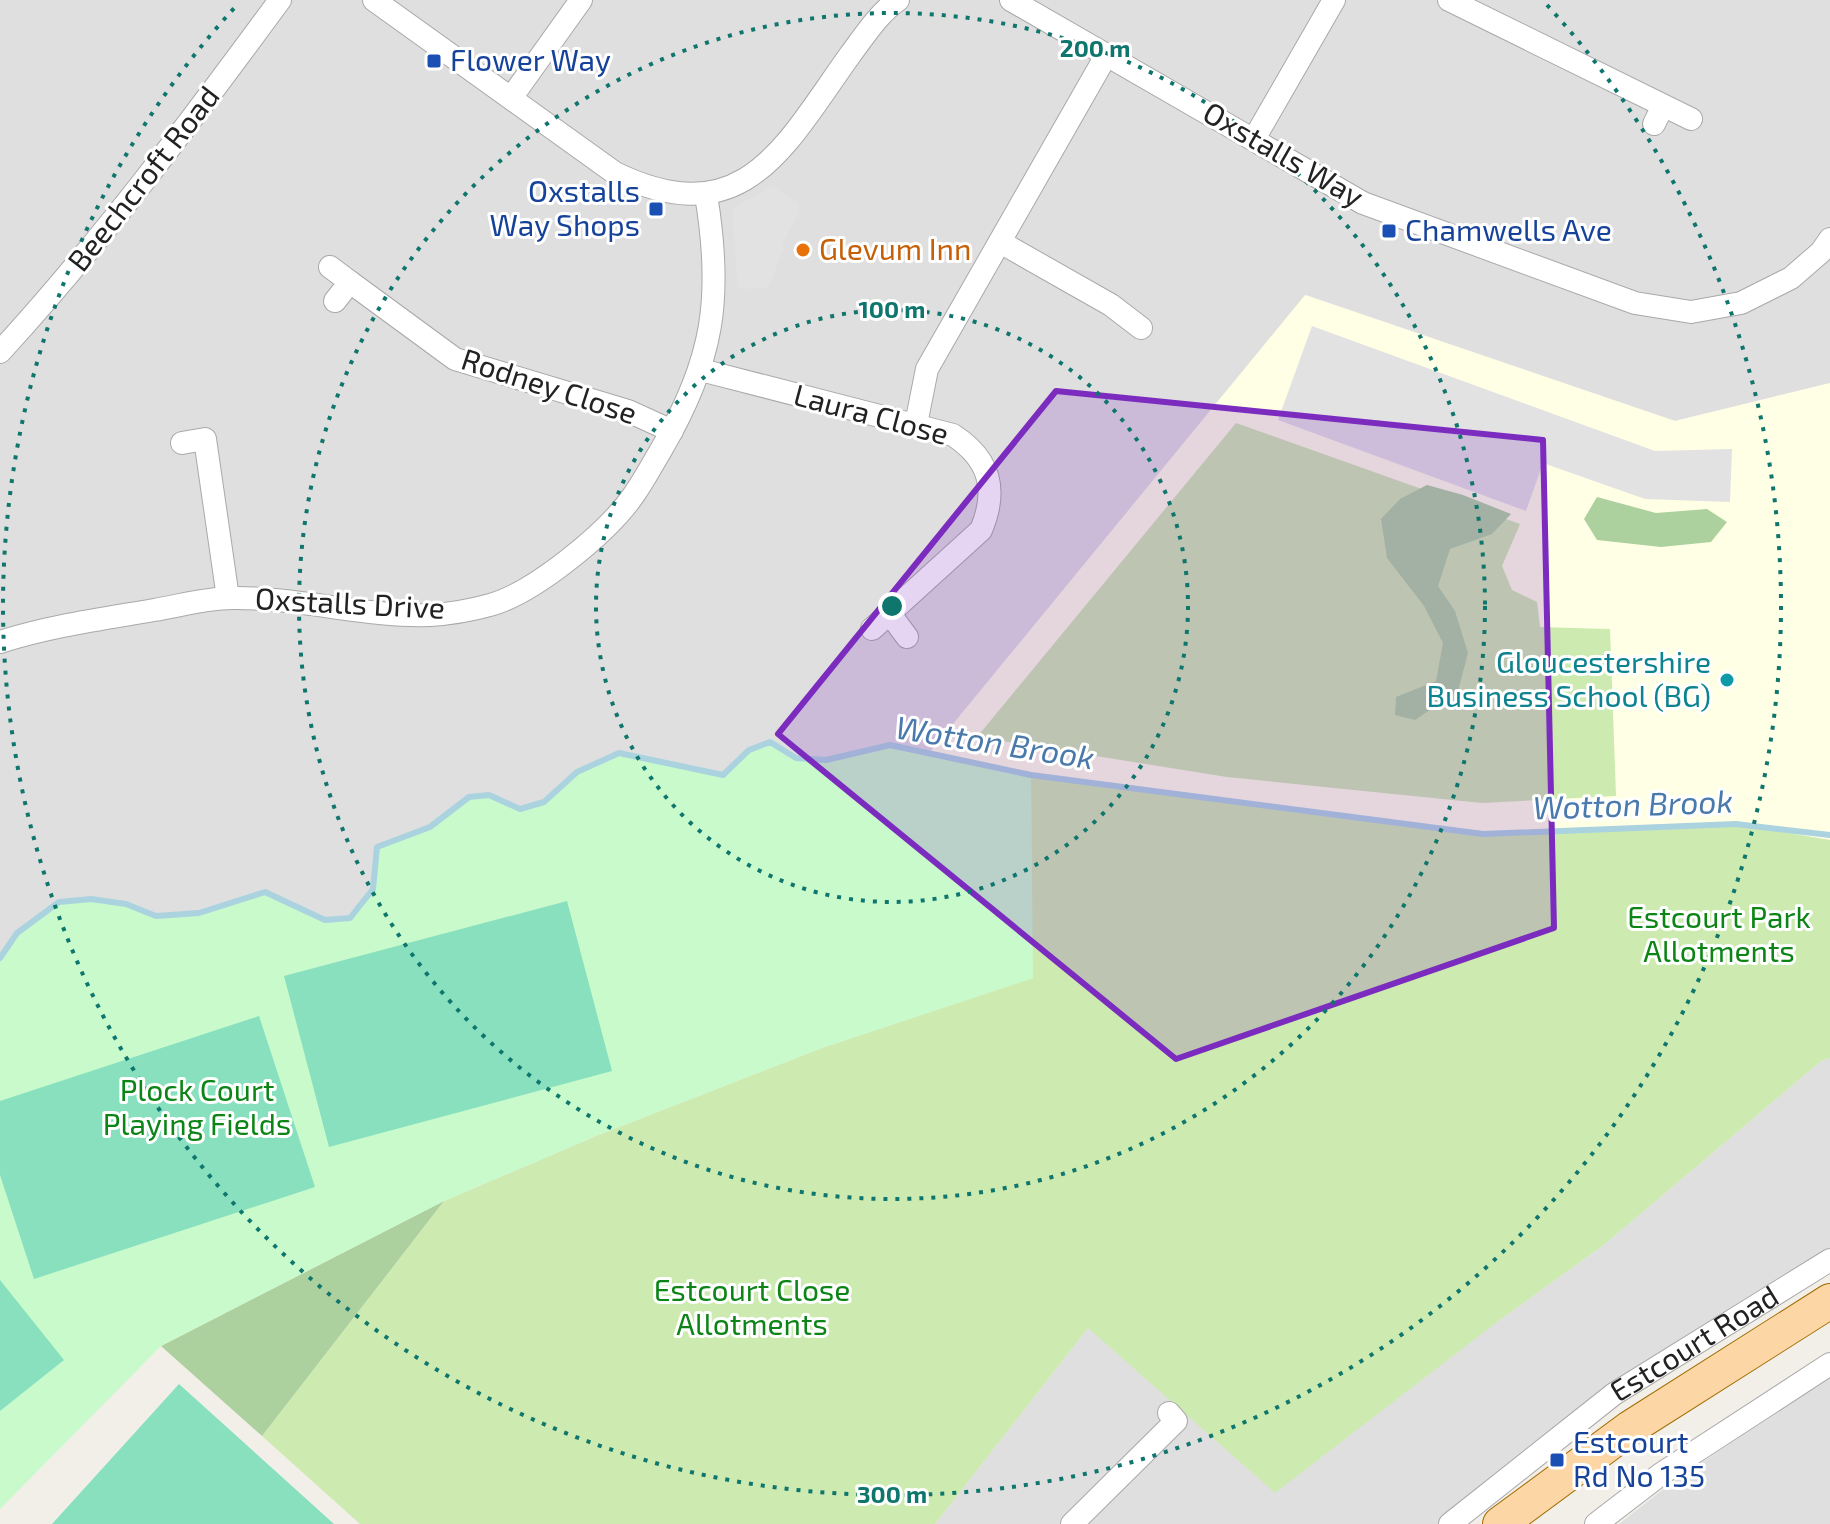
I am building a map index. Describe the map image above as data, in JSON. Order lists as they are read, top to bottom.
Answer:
{
  "streets": {
    "main road": ["Estcourt Road"],
    "street": [
      "Oxstalls Way",
      "Beechcroft Road",
      "Rodney Close",
      "Laura Close",
      "Oxstalls Drive"
    ]
  },
  "crossings": [
    ["Rodney Close", "Oxstalls Drive"],
    ["Laura Close", "Oxstalls Drive"]
  ],
  "water": ["Wotton Brook"],
  "parks": ["Estcourt Park Allotments", "Plock Court Playing Fields", "Estcourt Close Allotments"],
  "places": {
    "transit": [
      "Flower Way",
      "Oxstalls Way Shops",
      "Chamwells Ave",
      "Estcourt Rd No 135"
    ],
    "other": ["Glevum Inn", "Gloucestershire Business School (BG)"]
  },
  "rings": ["200 m", "100 m", "300 m"]
}
